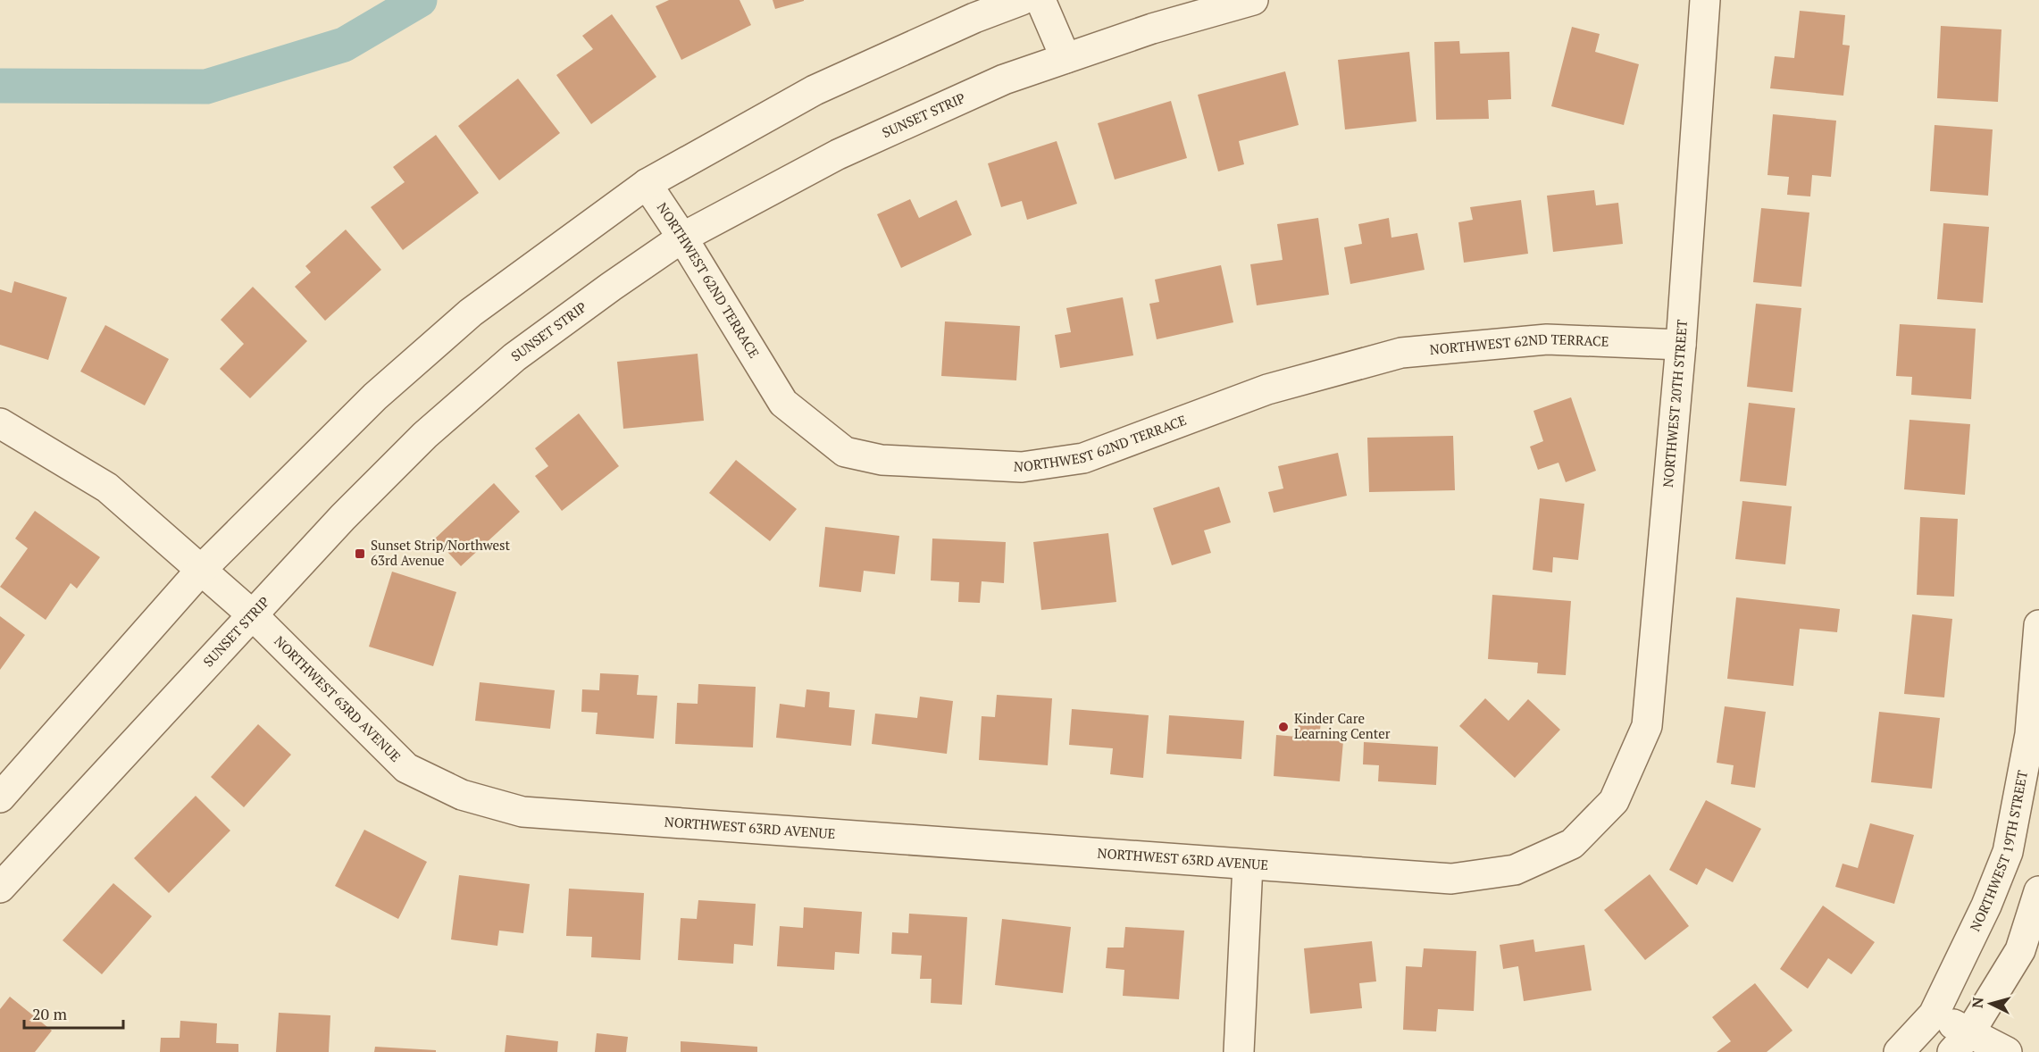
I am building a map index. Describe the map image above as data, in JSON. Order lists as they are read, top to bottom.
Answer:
{
  "streets": {
    "street": [
      "SUNSET STRIP",
      "NORTHWEST 62ND TERRACE",
      "NORTHWEST 20TH STREET",
      "NORTHWEST 63RD AVENUE",
      "NORTHWEST 19TH STREET"
    ]
  },
  "crossings": [
    ["SUNSET STRIP", "NORTHWEST 62ND TERRACE"],
    ["SUNSET STRIP", "NORTHWEST 63RD AVENUE"],
    ["NORTHWEST 62ND TERRACE", "NORTHWEST 20TH STREET"],
    ["NORTHWEST 20TH STREET", "NORTHWEST 63RD AVENUE"]
  ],
  "places": {
    "transit": ["Sunset Strip/Northwest 63rd Avenue"],
    "other": ["Kinder Care Learning Center"]
  },
  "scale_bar": "20 m",
  "north": "left"
}
